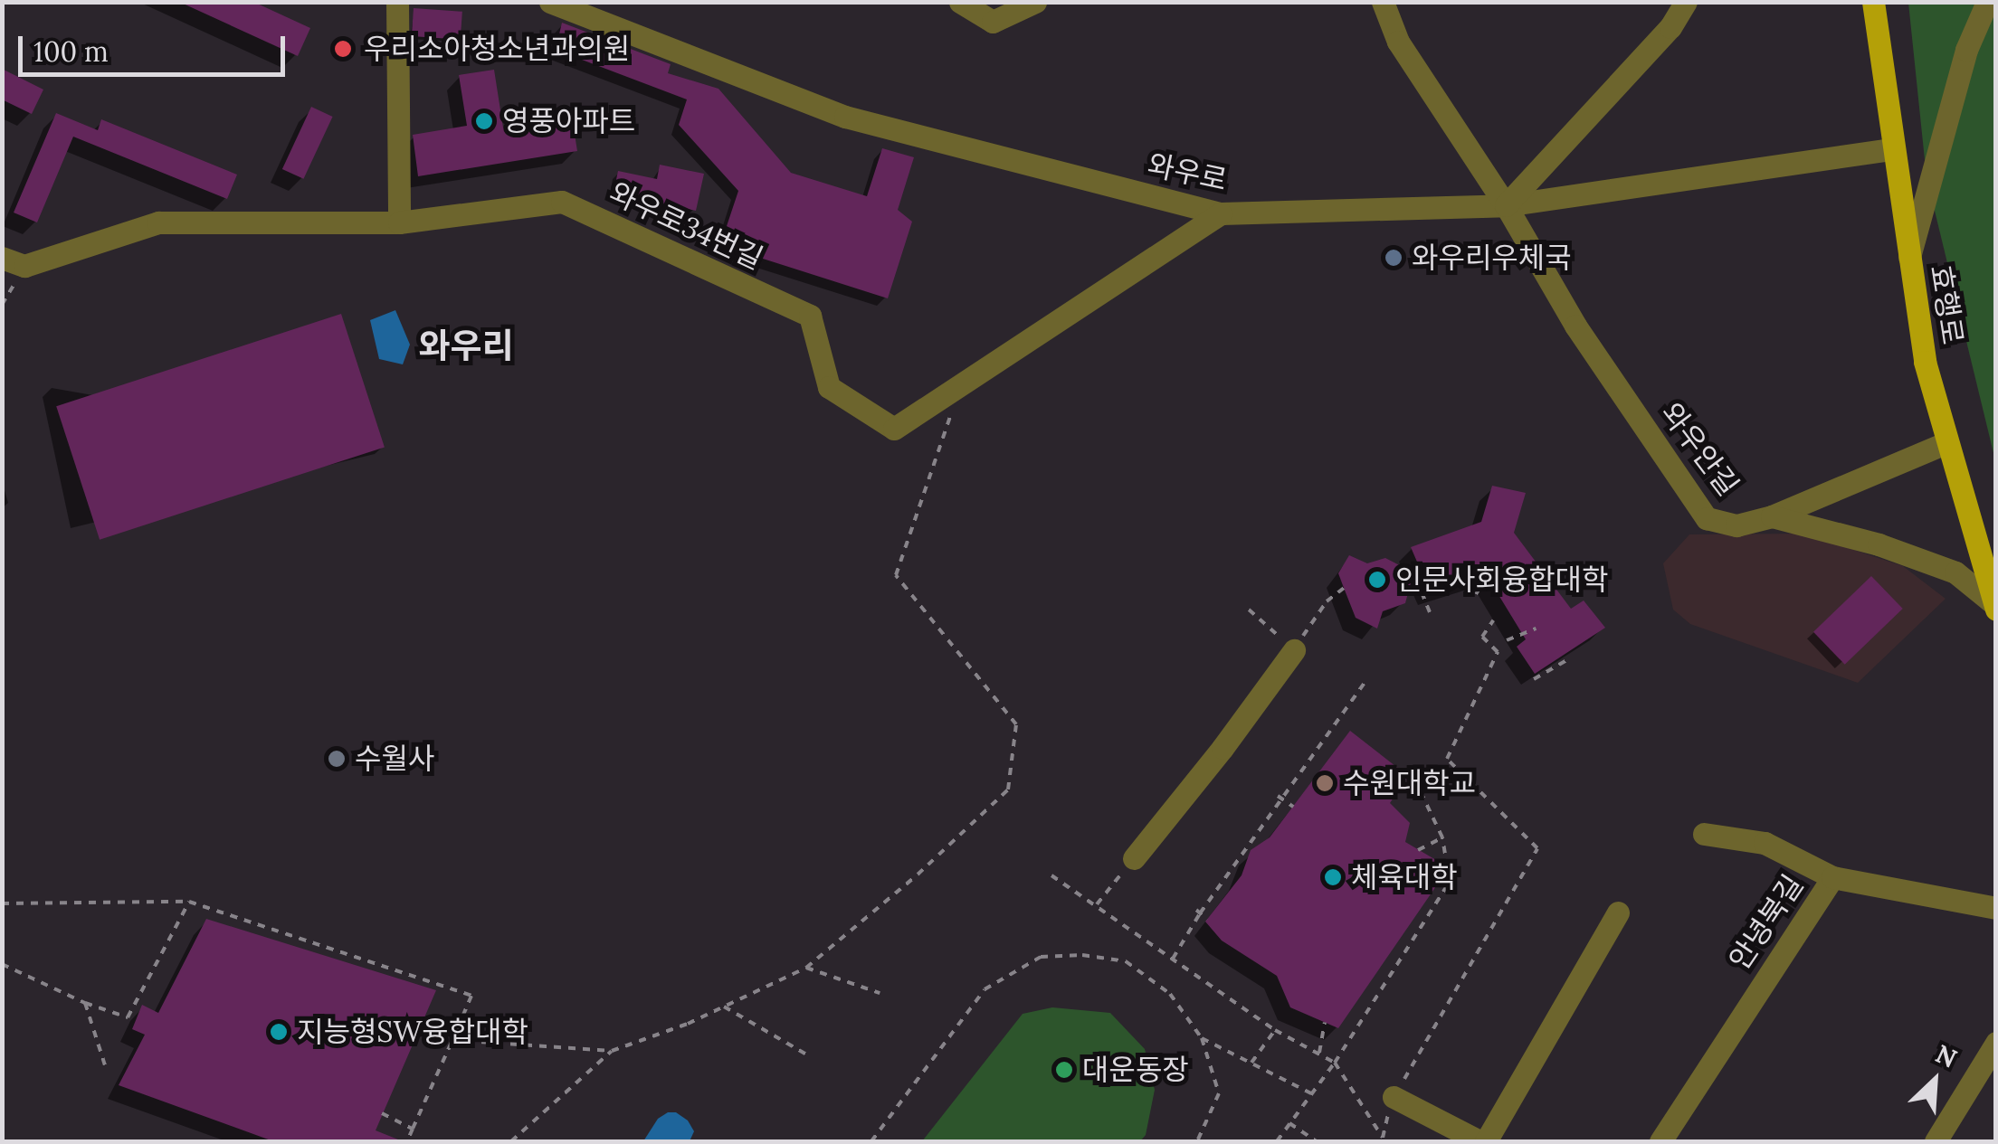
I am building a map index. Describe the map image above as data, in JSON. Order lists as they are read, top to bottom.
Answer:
{
  "streets": {
    "main road": ["효행로"],
    "street": [
      "와우로",
      "와우로34번길",
      "와우안길",
      "안녕북길"
    ]
  },
  "crossings": [
    ["와우로", "와우로34번길"],
    ["와우로", "효행로"],
    ["와우로", "와우안길"],
    ["효행로", "와우안길"]
  ],
  "districts": ["와우리"],
  "places": [
    "우리소아청소년과의원",
    "영풍아파트",
    "와우리우체국",
    "인문사회융합대학",
    "수월사",
    "수원대학교",
    "체육대학",
    "지능형SW융합대학",
    "대운동장"
  ],
  "scale_bar": "100 m",
  "north": "top right"
}
